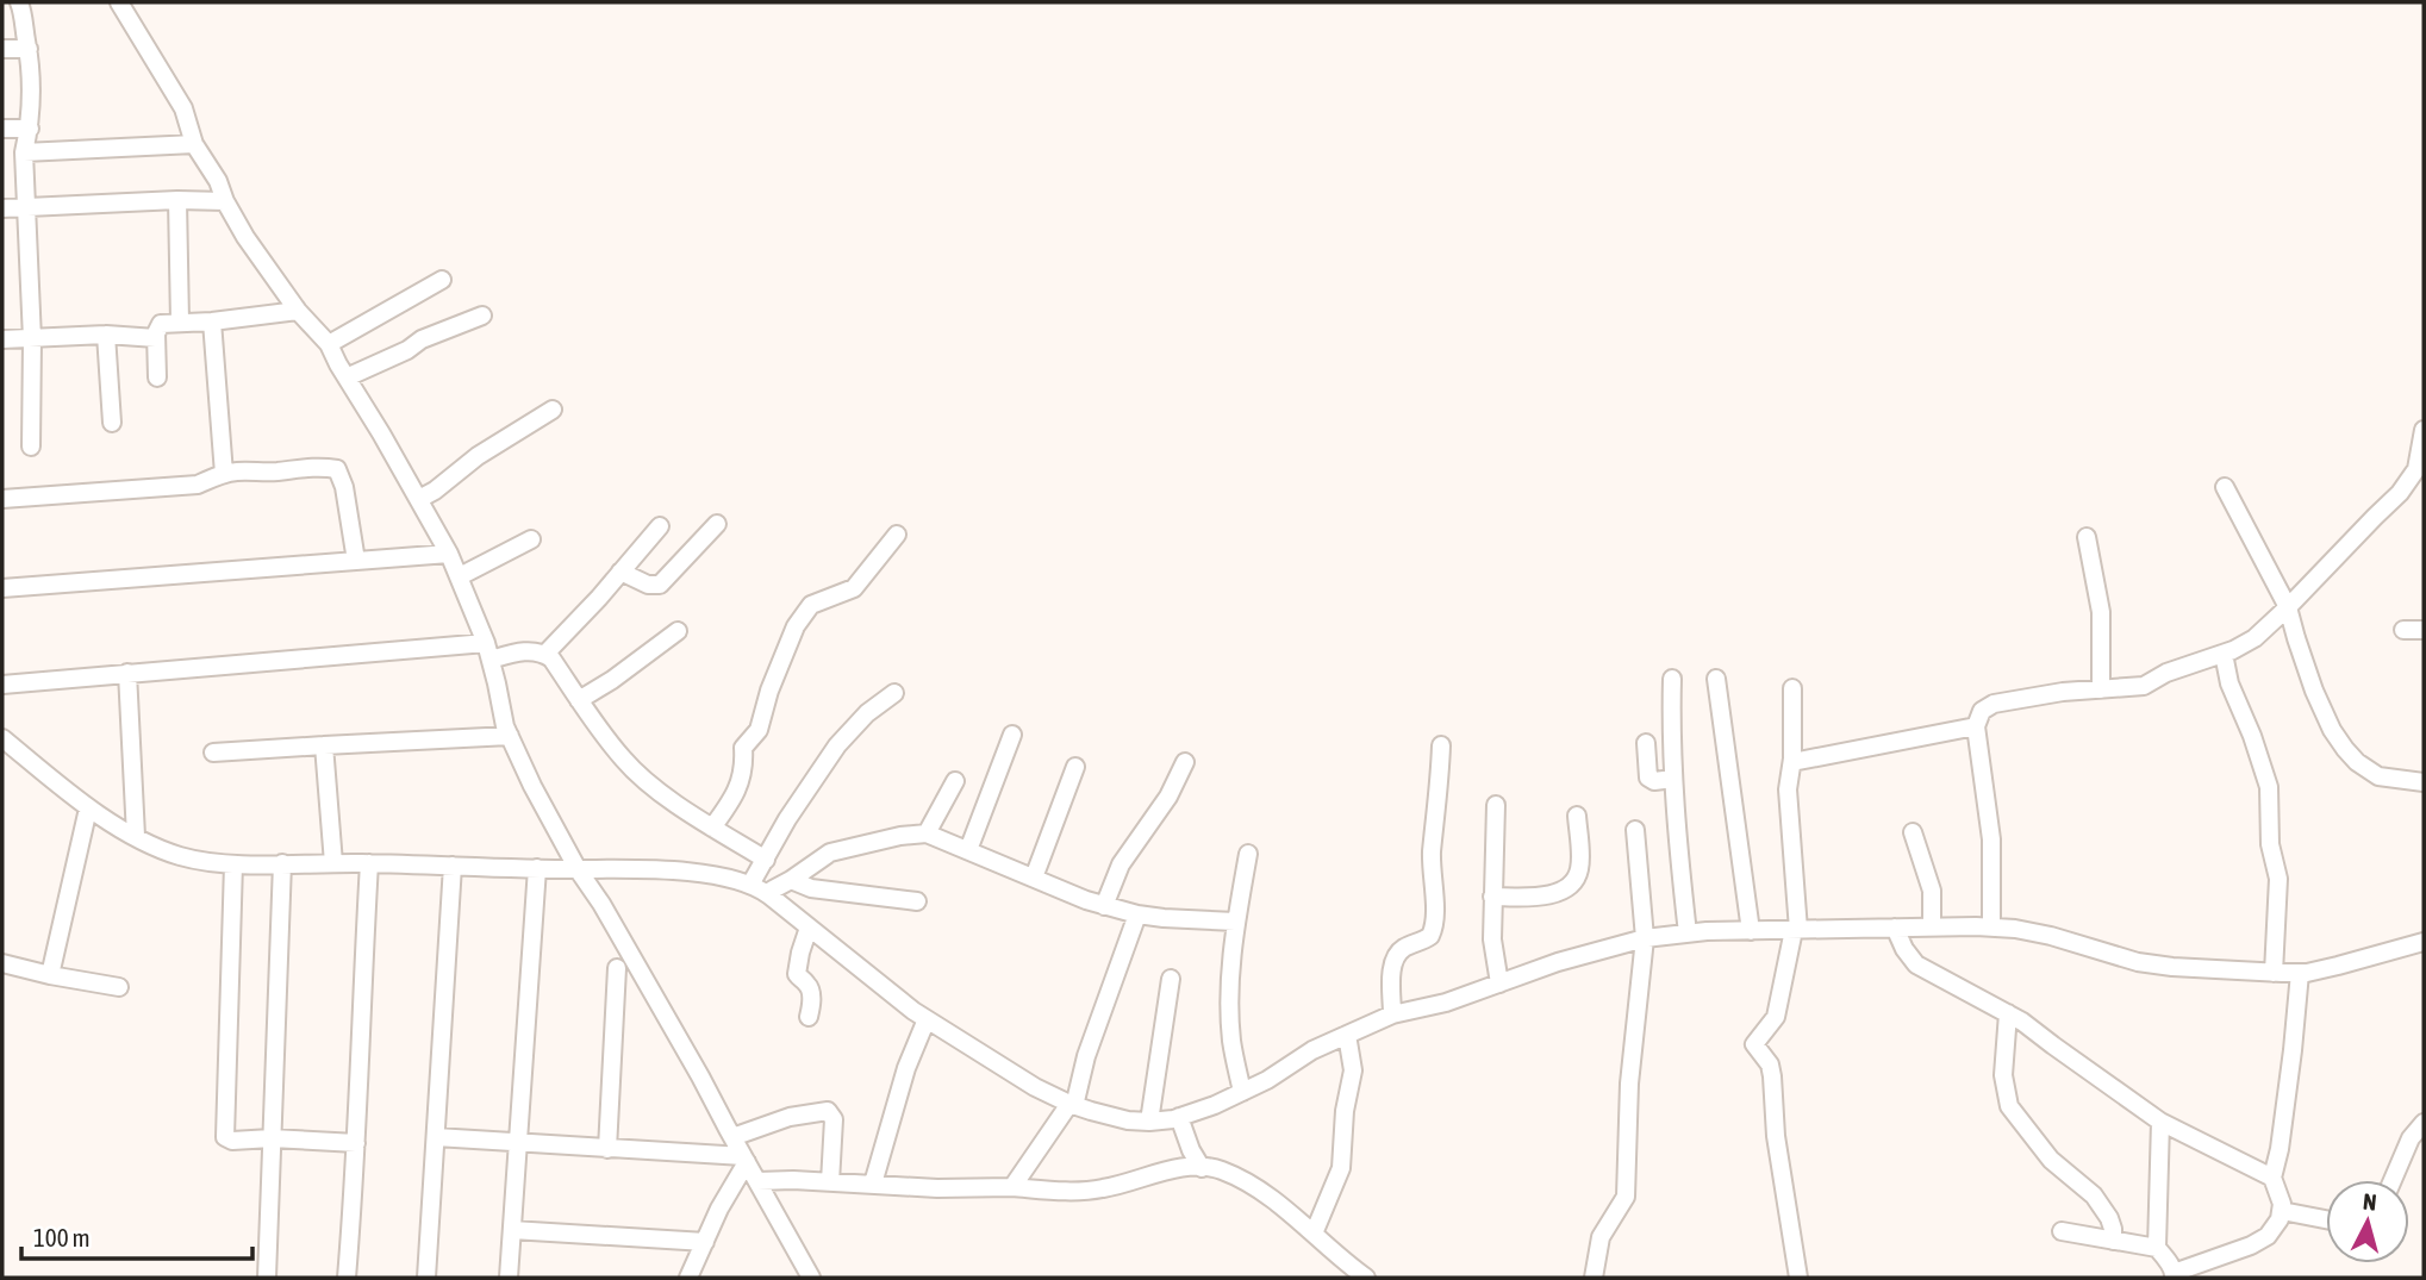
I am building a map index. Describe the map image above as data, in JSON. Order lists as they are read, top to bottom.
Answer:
{
  "scale_bar": "100 m",
  "north": "top"
}
